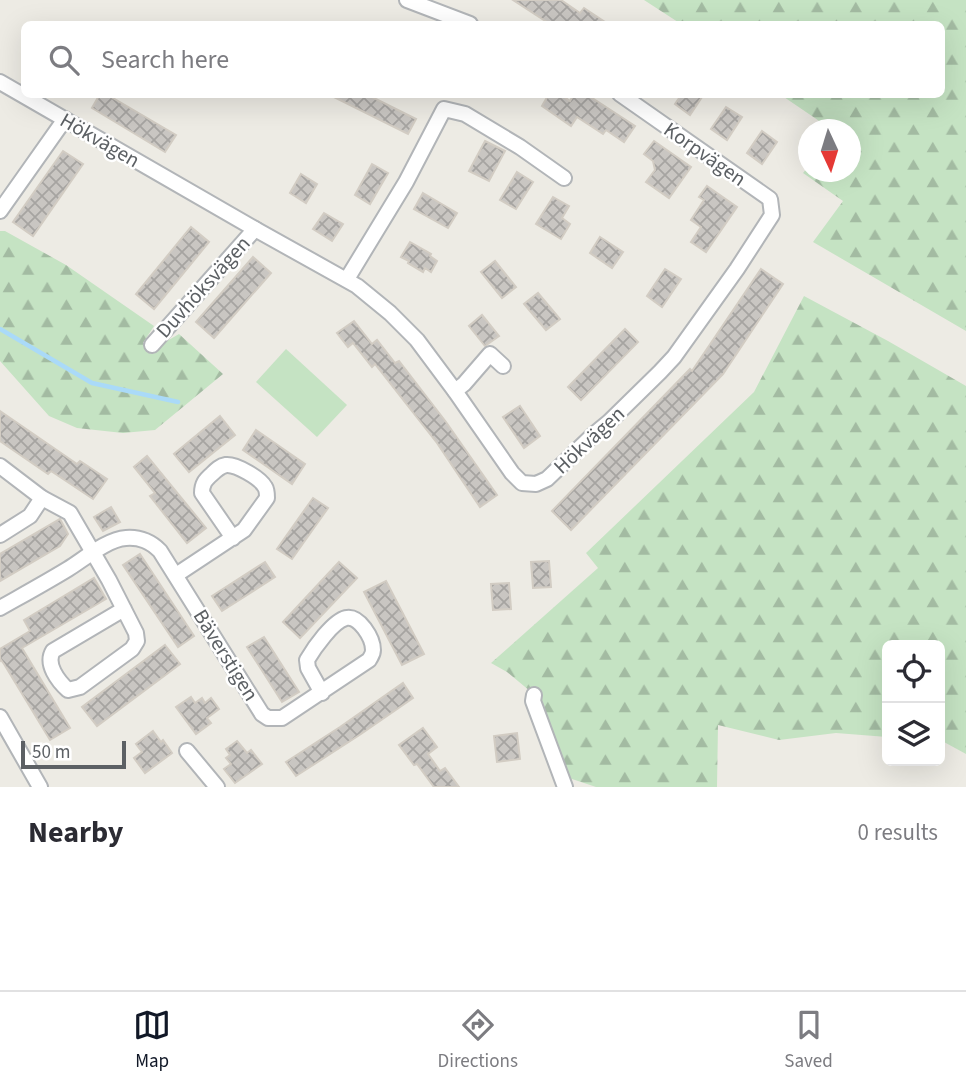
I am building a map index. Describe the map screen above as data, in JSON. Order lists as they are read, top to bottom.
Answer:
{
  "streets": {
    "street": [
      "Hökvägen",
      "Korpvägen",
      "Duvhöksvägen",
      "Bäverstigen"
    ]
  },
  "crossings": [
    ["Hökvägen", "Korpvägen"],
    ["Hökvägen", "Duvhöksvägen"]
  ],
  "scale_bar": "50 m",
  "north": "bottom",
  "page": {
    "search": "Search here",
    "scale": "50 m",
    "heading": ["Nearby", "0 results"],
    "nav": ["Map", "Directions", "Saved"]
  }
}
